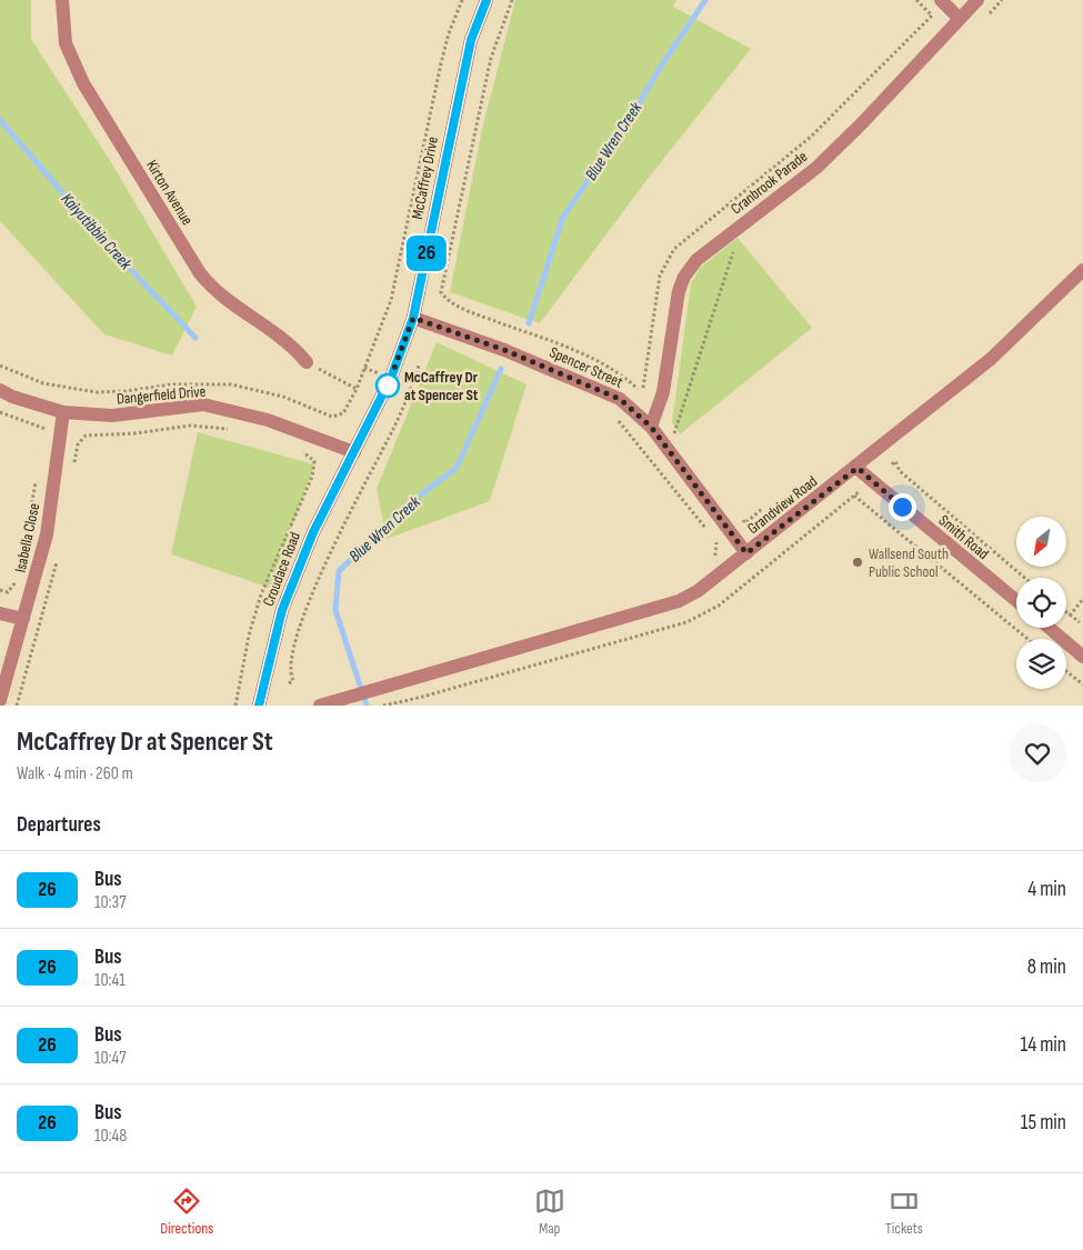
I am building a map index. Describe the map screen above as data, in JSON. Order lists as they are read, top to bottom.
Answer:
{
  "streets": {
    "main road": ["McCaffrey Drive", "Croudace Road"],
    "street": [
      "Cranbrook Parade",
      "Kirton Avenue",
      "Spencer Street",
      "Dangerfield Drive",
      "Grandview Road",
      "Smith Road",
      "Isabella Close"
    ]
  },
  "crossings": [
    ["McCaffrey Drive", "Spencer Street"],
    ["McCaffrey Drive", "Dangerfield Drive"],
    ["McCaffrey Drive", "Croudace Road"],
    ["Cranbrook Parade", "Spencer Street"],
    ["Spencer Street", "Grandview Road"],
    ["Dangerfield Drive", "Isabella Close"],
    ["Dangerfield Drive", "Croudace Road"],
    ["Grandview Road", "Smith Road"]
  ],
  "water": ["Blue Wren Creek", "Kaiyutibbin Creek"],
  "places": ["McCaffrey Dr at Spencer St", "Wallsend South Public School"],
  "lines": ["bus line 26"],
  "north": "bottom left",
  "page": {
    "on_map": "26",
    "heading": [
      ["McCaffrey Dr at Spencer St", "Walk · 4 min · 260 m"],
      "Departures"
    ],
    "list": [
      {
        "mark": "26",
        "name": "Bus",
        "note": "10:37",
        "value": "4 min"
      },
      {
        "mark": "26",
        "name": "Bus",
        "note": "10:41",
        "value": "8 min"
      },
      {
        "mark": "26",
        "name": "Bus",
        "note": "10:47",
        "value": "14 min"
      },
      {
        "mark": "26",
        "name": "Bus",
        "note": "10:48",
        "value": "15 min"
      }
    ],
    "tabs": ["Directions", "Map", "Tickets"]
  }
}
